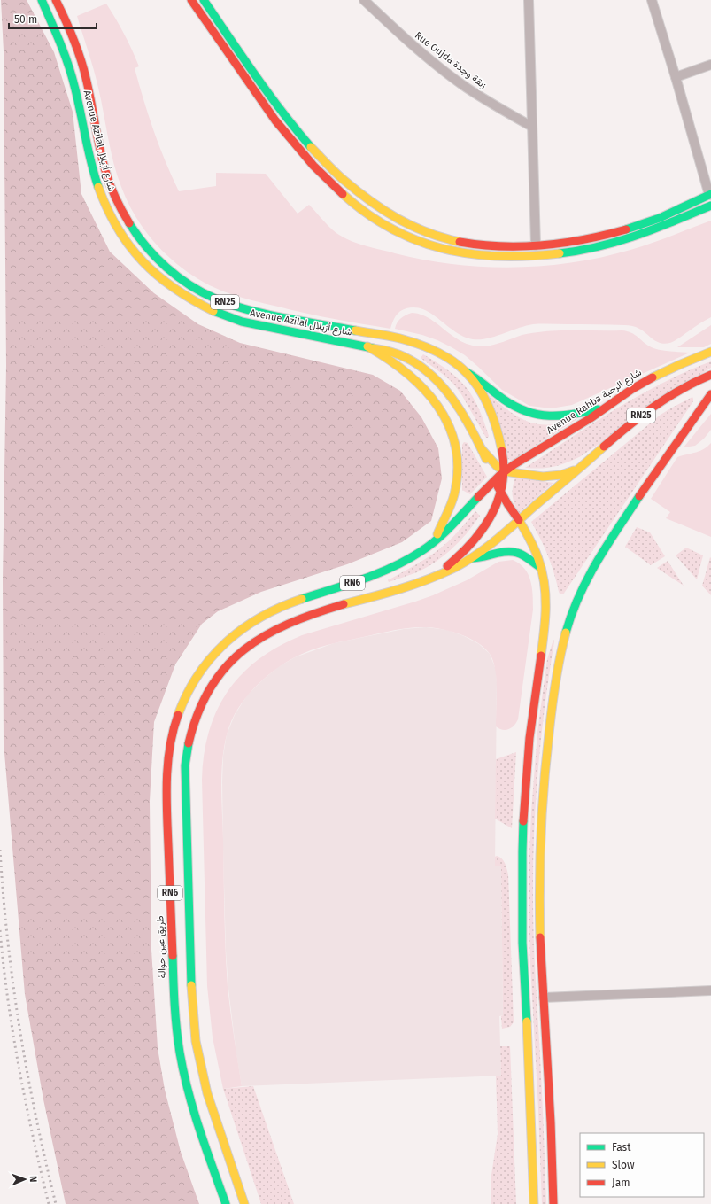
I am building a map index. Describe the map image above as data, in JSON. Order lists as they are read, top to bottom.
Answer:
{
  "streets": {
    "main road": [
      "Avenue Azilal شارع أزيلال",
      "RN25",
      "Avenue Rahba شارع الرحبة",
      "RN6",
      "طريق عين حوالة"
    ],
    "street": ["Rue Oujda زنقة وجدة"]
  },
  "crossings": [
    ["Avenue Azilal شارع أزيلال", "RN25"],
    ["Avenue Azilal شارع أزيلال", "Avenue Rahba شارع الرحبة"],
    ["Avenue Azilal شارع أزيلال", "RN6"],
    ["RN25", "Avenue Rahba شارع الرحبة"],
    ["RN25", "RN6"],
    ["Avenue Rahba شارع الرحبة", "RN6"],
    ["RN6", "طريق عين حوالة"]
  ],
  "legend": ["Fast", "Slow", "Jam"],
  "scale_bar": "50 m",
  "north": "right"
}
